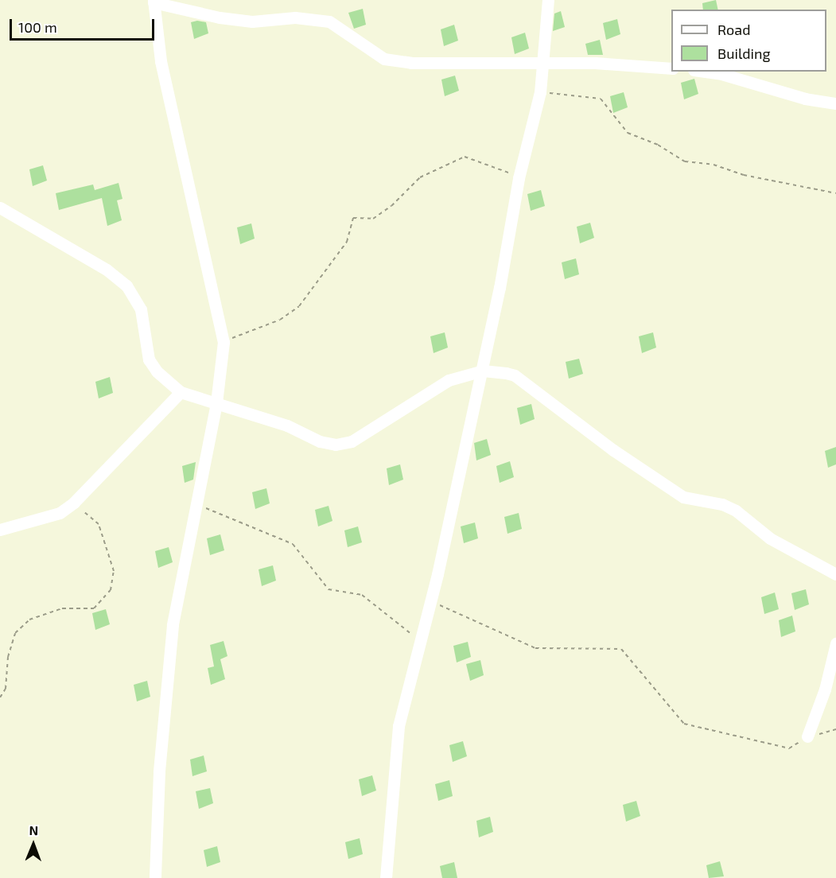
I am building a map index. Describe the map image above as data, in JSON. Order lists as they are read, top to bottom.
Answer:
{
  "legend": ["Road", "Building"],
  "scale_bar": "100 m",
  "north": "top"
}
